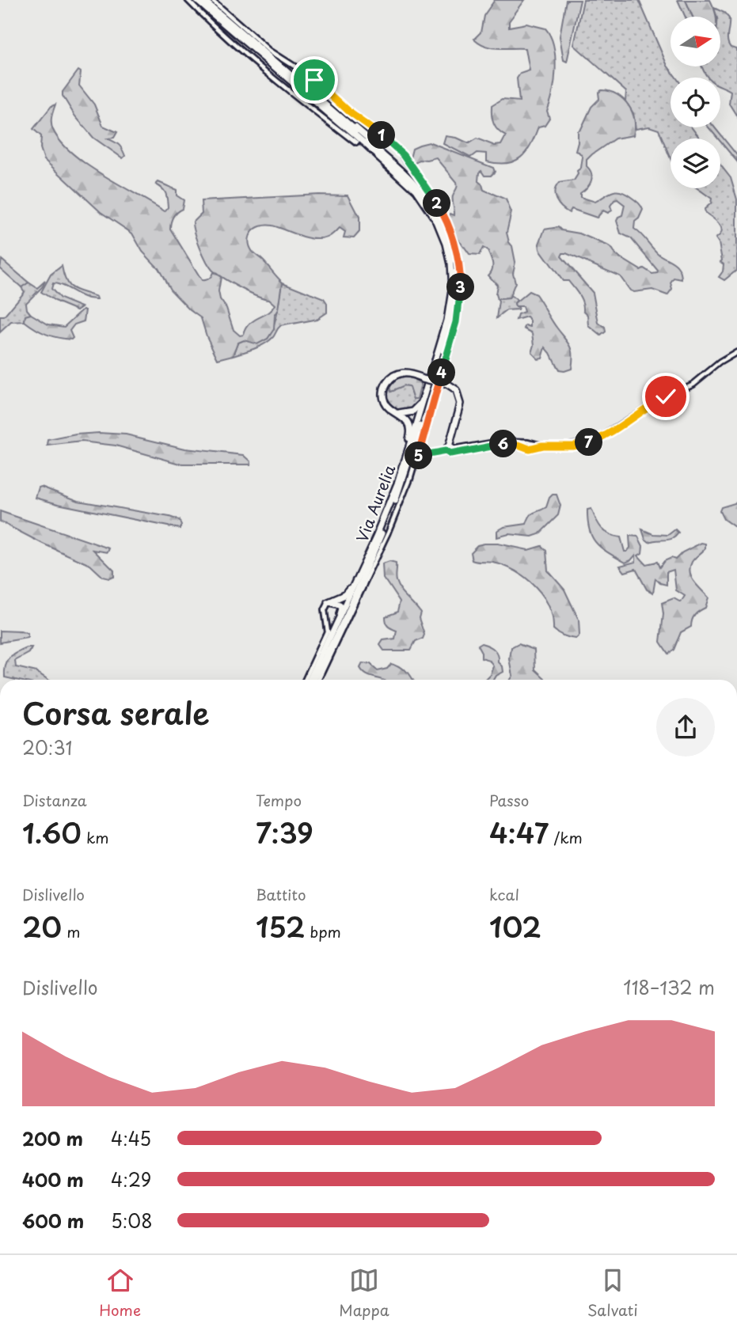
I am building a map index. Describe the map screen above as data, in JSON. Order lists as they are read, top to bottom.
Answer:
{
  "streets": {
    "highway": ["Via Aurelia"]
  },
  "north": "right",
  "page": {
    "pins": [
      "1",
      "2",
      "3",
      "4",
      "7",
      "6",
      "5"
    ],
    "heading": ["Corsa serale", "20:31"],
    "stats": [
      ["Distanza", "1.60 km"],
      ["Tempo", "7:39"],
      ["Passo", "4:47 /km"],
      ["Dislivello", "20 m"],
      ["Battito", "152 bpm"],
      ["kcal", "102"]
    ],
    "chart": ["Dislivello", "118–132 m"],
    "list": [
      {
        "name": "200 m",
        "note": "4:45"
      },
      {
        "name": "400 m",
        "note": "4:29"
      },
      {
        "name": "600 m",
        "note": "5:08"
      }
    ],
    "tabs": ["Home", "Mappa", "Salvati"]
  }
}
